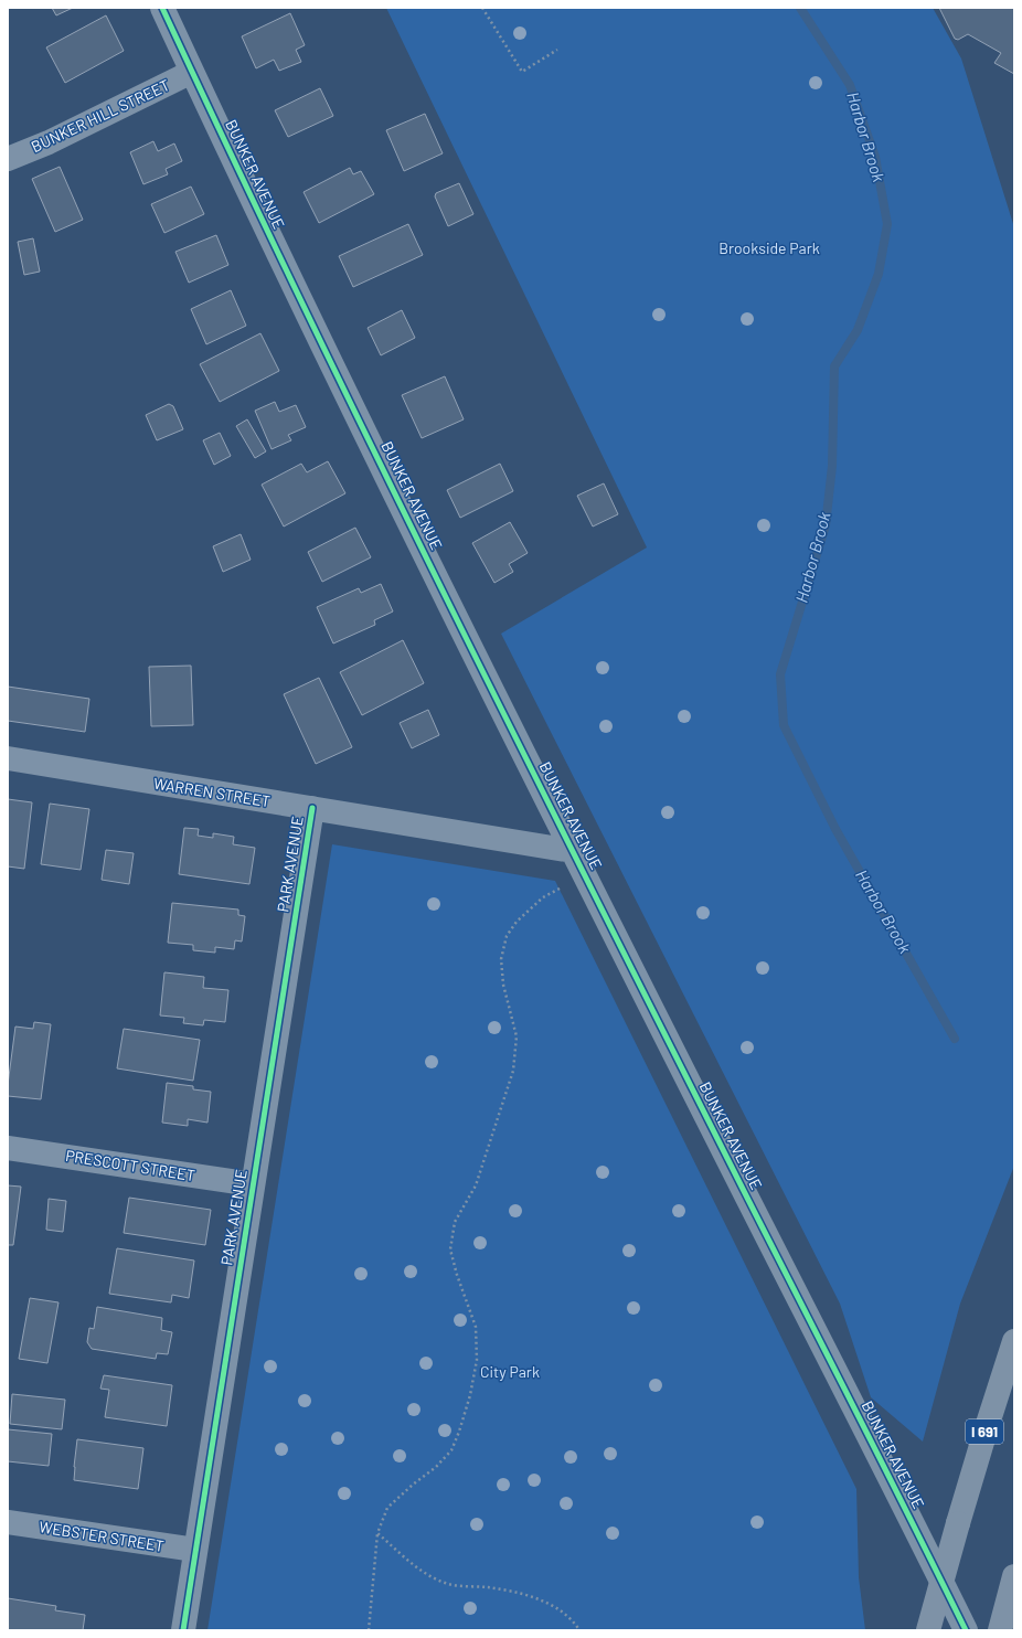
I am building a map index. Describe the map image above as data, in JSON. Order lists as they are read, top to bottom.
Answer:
{
  "streets": {
    "highway": ["I 691"],
    "street": [
      "BUNKER HILL STREET",
      "BUNKER AVENUE",
      "WARREN STREET",
      "PARK AVENUE",
      "PRESCOTT STREET",
      "WEBSTER STREET"
    ]
  },
  "crossings": [
    ["BUNKER HILL STREET", "BUNKER AVENUE"],
    ["BUNKER AVENUE", "WARREN STREET"],
    ["WARREN STREET", "PARK AVENUE"],
    ["PARK AVENUE", "PRESCOTT STREET"],
    ["PARK AVENUE", "WEBSTER STREET"]
  ],
  "water": ["Harbor Brook"],
  "parks": ["Brookside Park", "City Park"]
}
